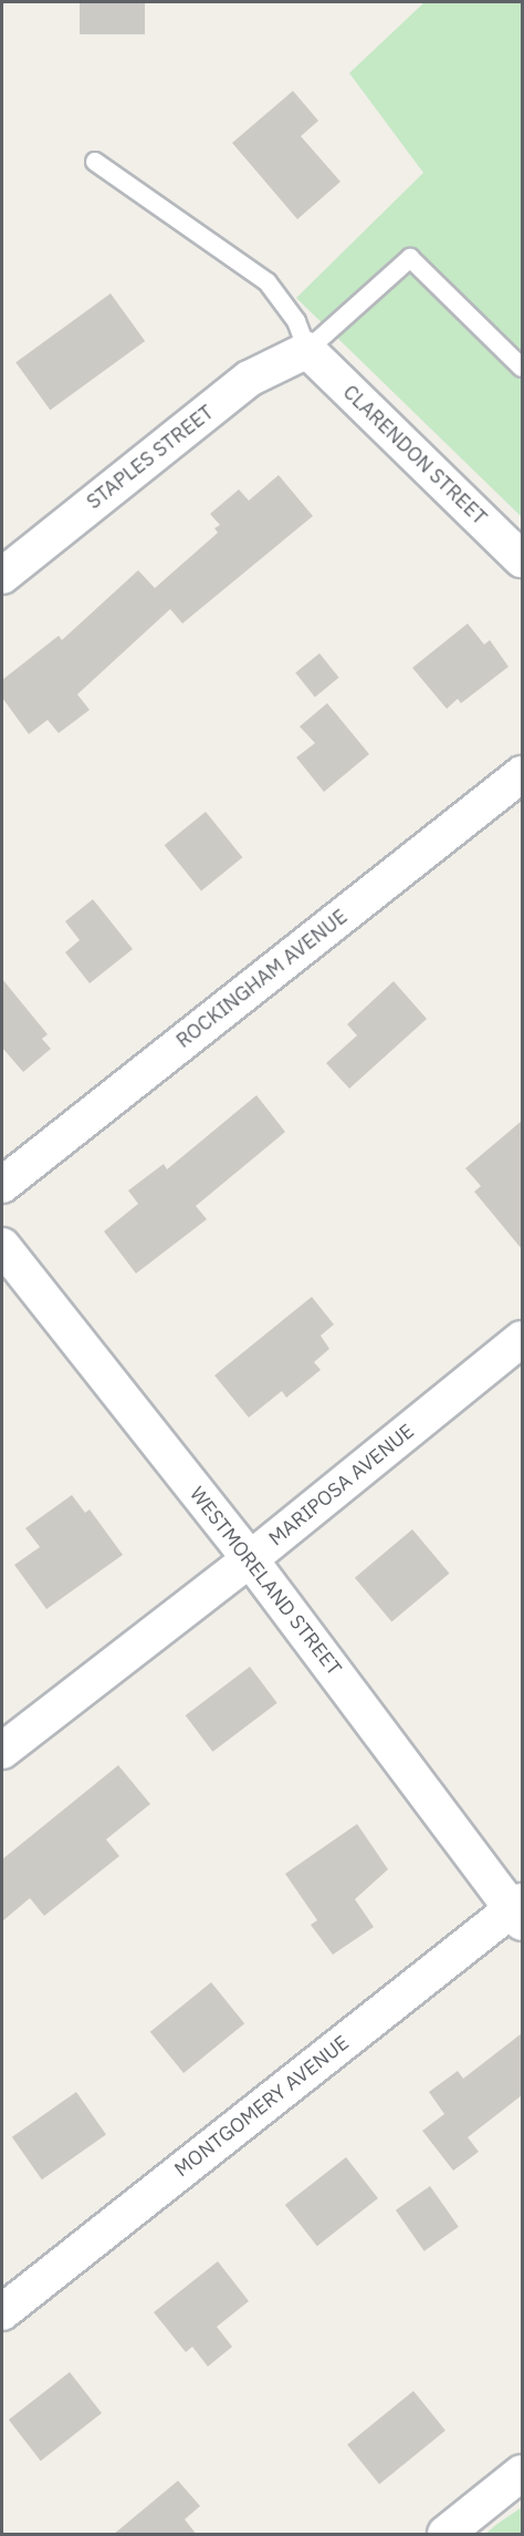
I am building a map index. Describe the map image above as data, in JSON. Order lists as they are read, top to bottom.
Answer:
{
  "streets": {
    "street": [
      "CLARENDON STREET",
      "STAPLES STREET",
      "ROCKINGHAM AVENUE",
      "MARIPOSA AVENUE",
      "WESTMORELAND STREET",
      "MONTGOMERY AVENUE"
    ]
  },
  "crossings": [
    ["CLARENDON STREET", "STAPLES STREET"],
    ["MARIPOSA AVENUE", "WESTMORELAND STREET"],
    ["WESTMORELAND STREET", "MONTGOMERY AVENUE"]
  ]
}
